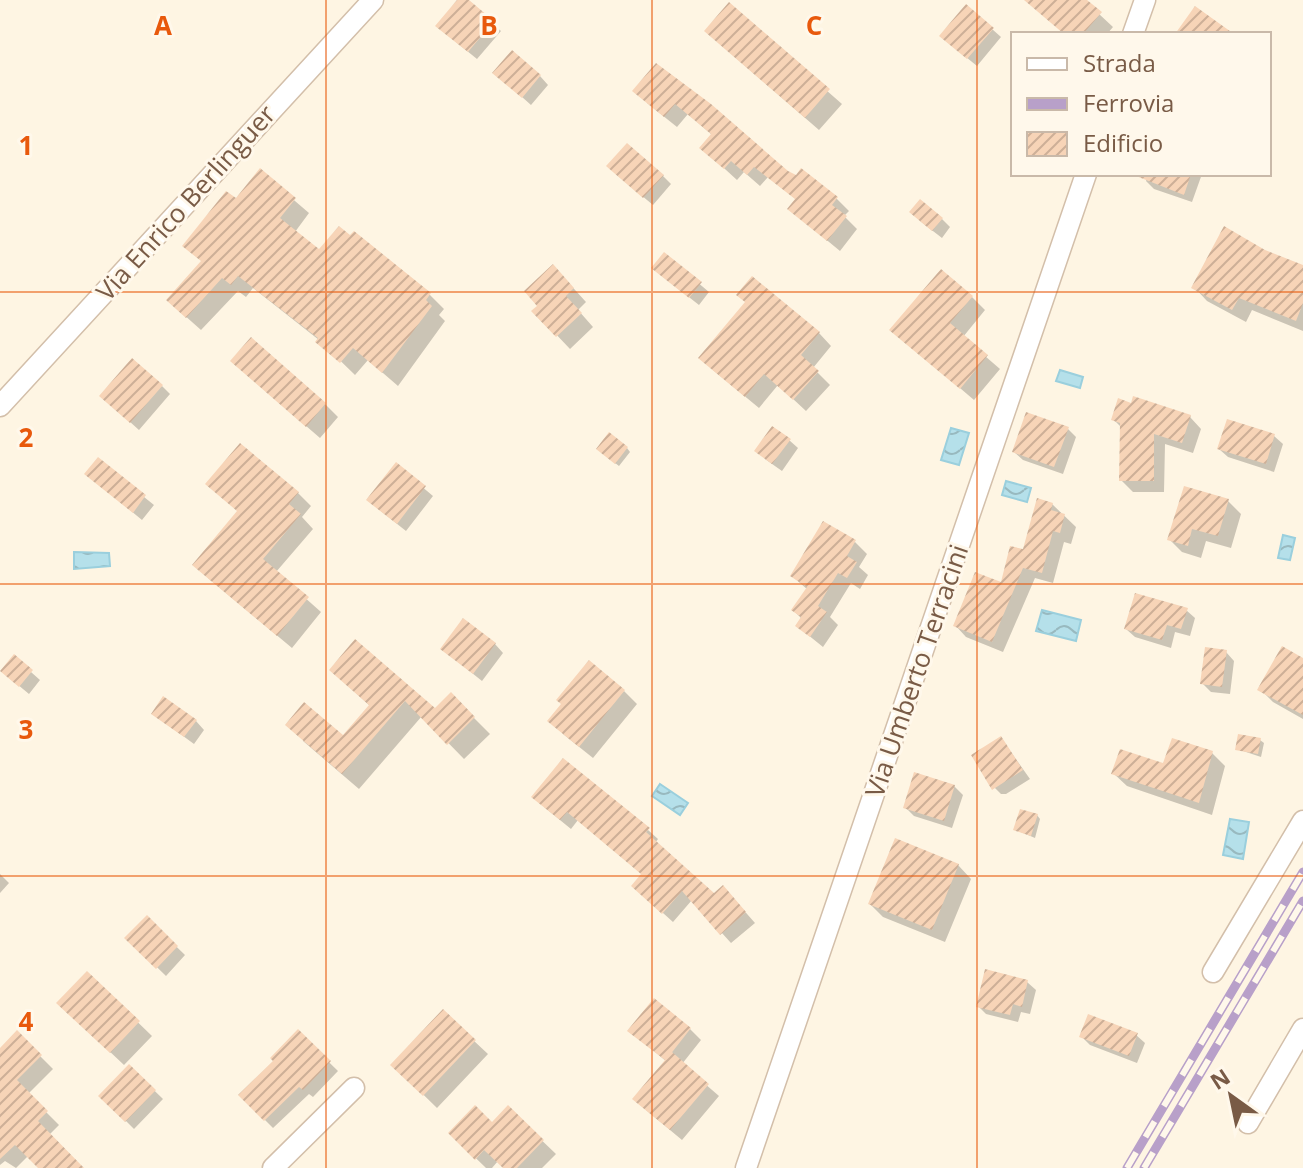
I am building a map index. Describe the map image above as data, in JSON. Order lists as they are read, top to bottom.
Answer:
{
  "streets": {
    "street": ["Via Enrico Berlinguer", "Via Umberto Terracini"]
  },
  "legend": ["Strada", "Ferrovia", "Edificio"],
  "north": "top left",
  "grid": {
    "columns": ["A", "B", "C"],
    "rows": [
      "1",
      "2",
      "3",
      "4"
    ]
  }
}
